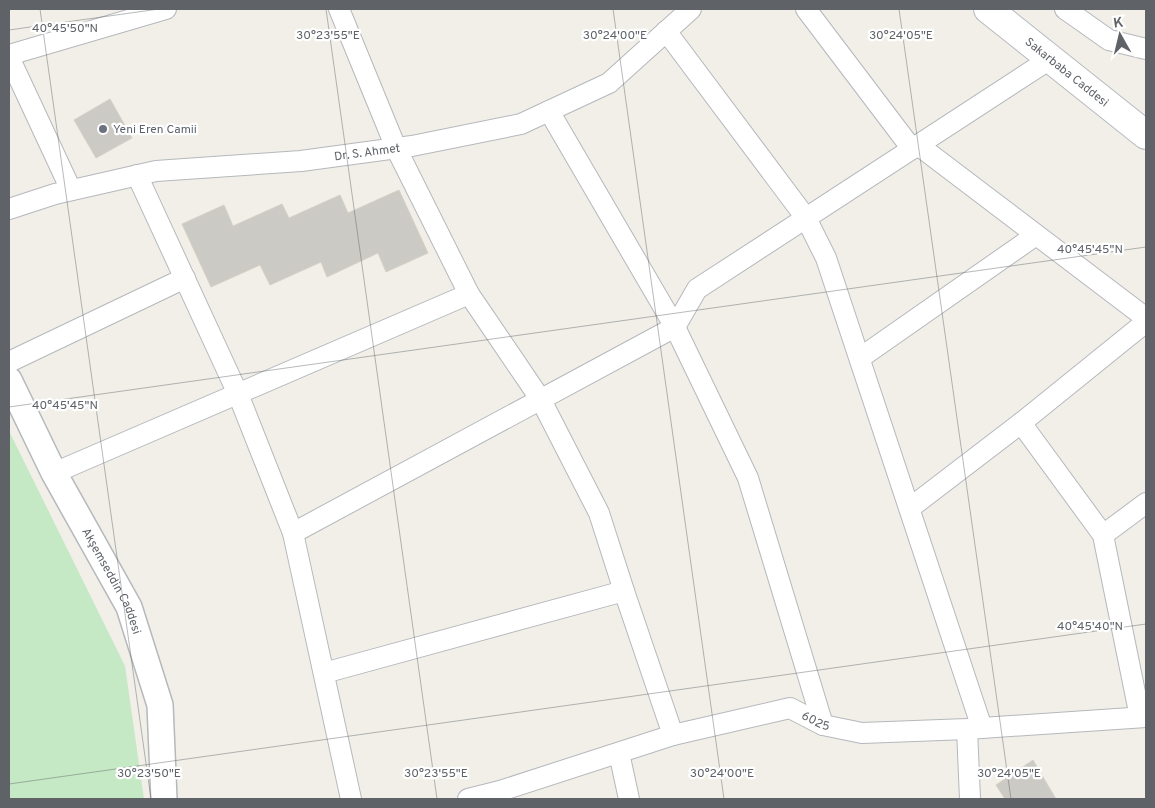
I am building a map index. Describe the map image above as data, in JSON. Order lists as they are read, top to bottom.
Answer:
{
  "streets": {
    "main road": ["Sakarbaba Caddesi"],
    "street": ["Dr. S. Ahmet", "Akşemseddin Caddesi", "6025"]
  },
  "places": ["Yeni Eren Camii"],
  "north": "top",
  "coordinates": [
    "40°45'50\"N",
    "30°23'55\"E",
    "30°24'00\"E",
    "30°24'05\"E",
    "40°45'45\"N",
    "40°45'40\"N",
    "30°23'50\"E"
  ]
}
